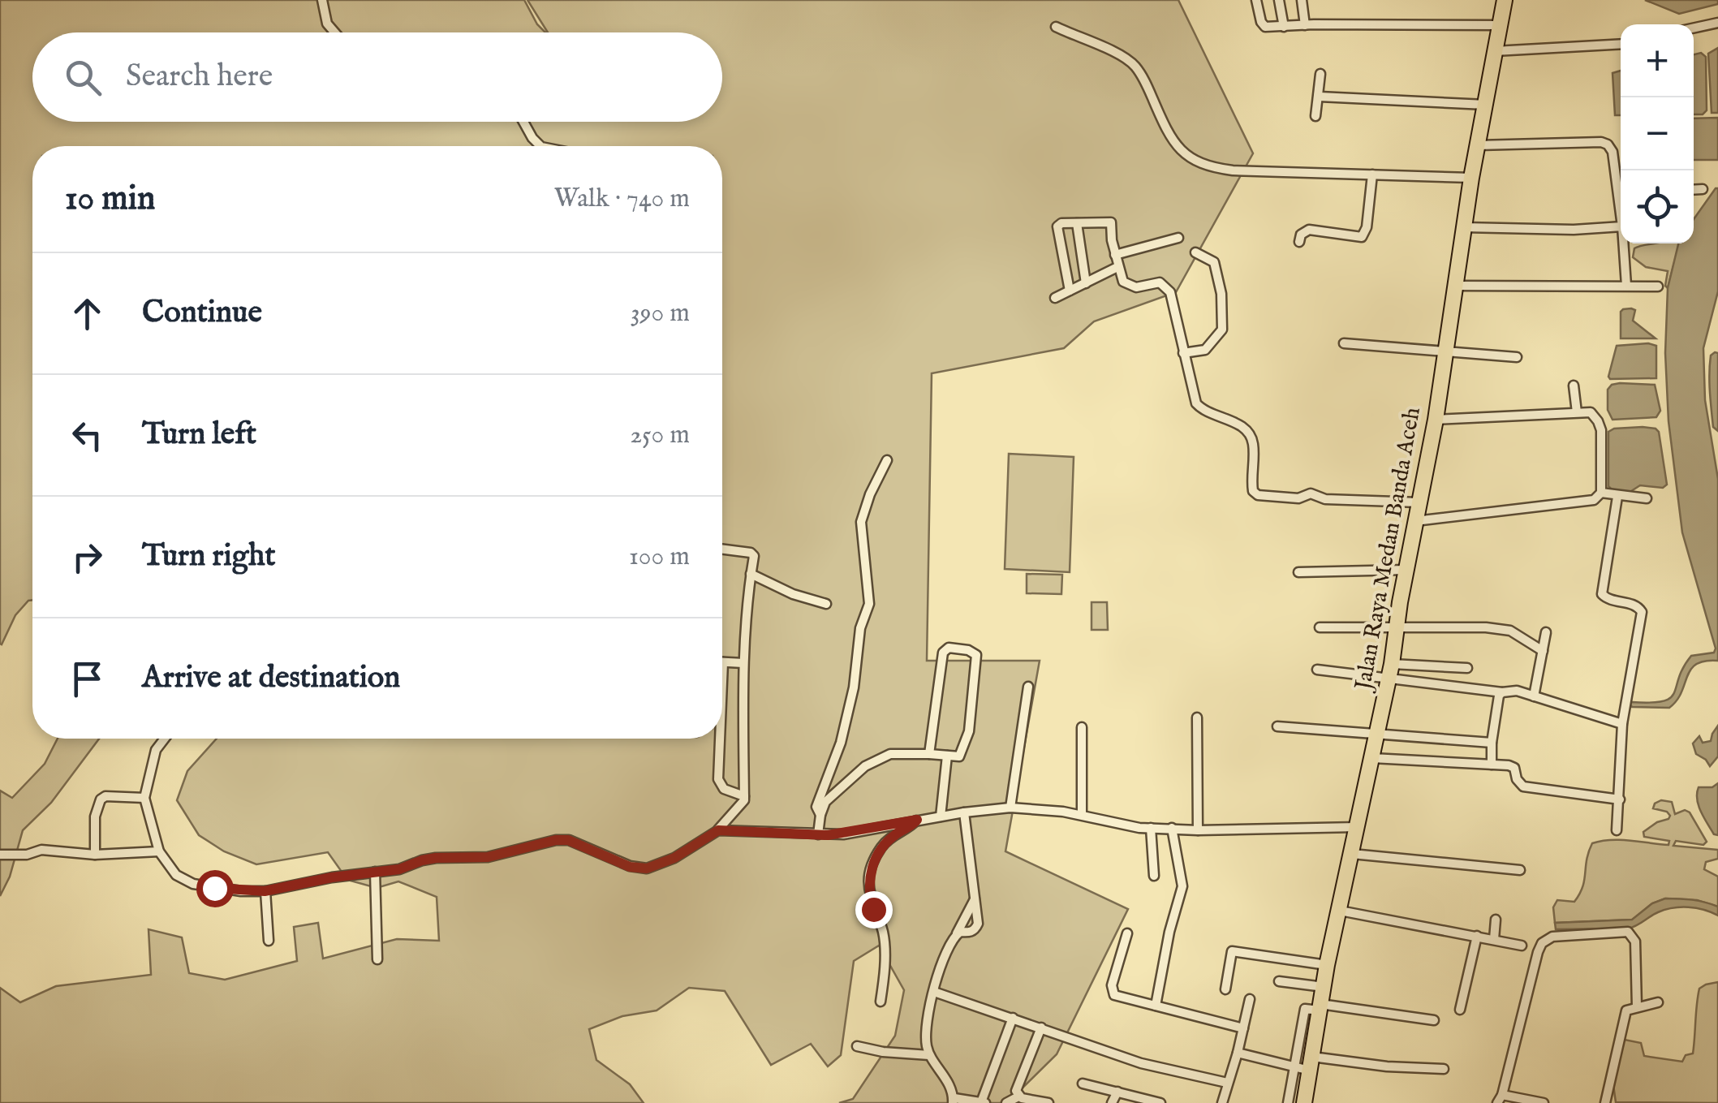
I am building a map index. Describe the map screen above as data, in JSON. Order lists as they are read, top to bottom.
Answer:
{
  "streets": {
    "highway": ["Jalan Raya Medan Banda Aceh"]
  },
  "page": {
    "map_buttons": ["+", "−"],
    "search": "Search here",
    "heading": ["10 min", "Walk · 740 m"],
    "list": [
      ["Continue", "390 m"],
      ["Turn left", "250 m"],
      ["Turn right", "100 m"],
      "Arrive at destination"
    ]
  }
}
